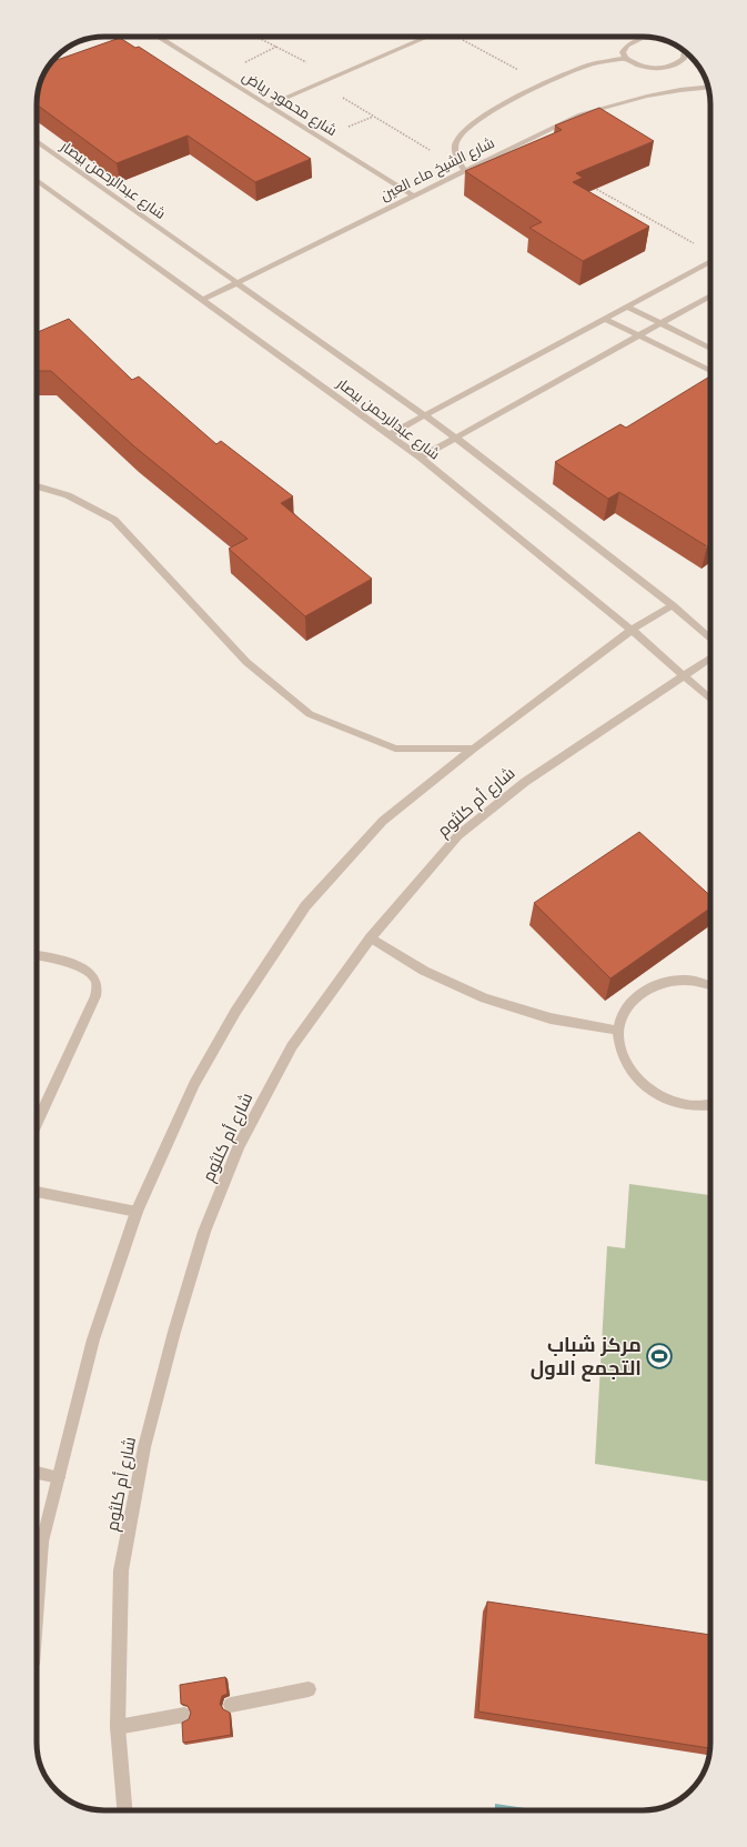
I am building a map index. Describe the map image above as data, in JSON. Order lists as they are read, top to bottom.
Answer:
{
  "streets": {
    "street": [
      "شارع محمود رياض",
      "شارع الشيخ ماء العين",
      "شارع عبدالرحمن بيصار",
      "شارع أم كلثوم"
    ]
  },
  "crossings": [
    ["شارع محمود رياض", "شارع الشيخ ماء العين"],
    ["شارع الشيخ ماء العين", "شارع عبدالرحمن بيصار"],
    ["شارع عبدالرحمن بيصار", "شارع أم كلثوم"]
  ],
  "places": {
    "sports": ["مركز شباب التجمع الاول"]
  }
}
